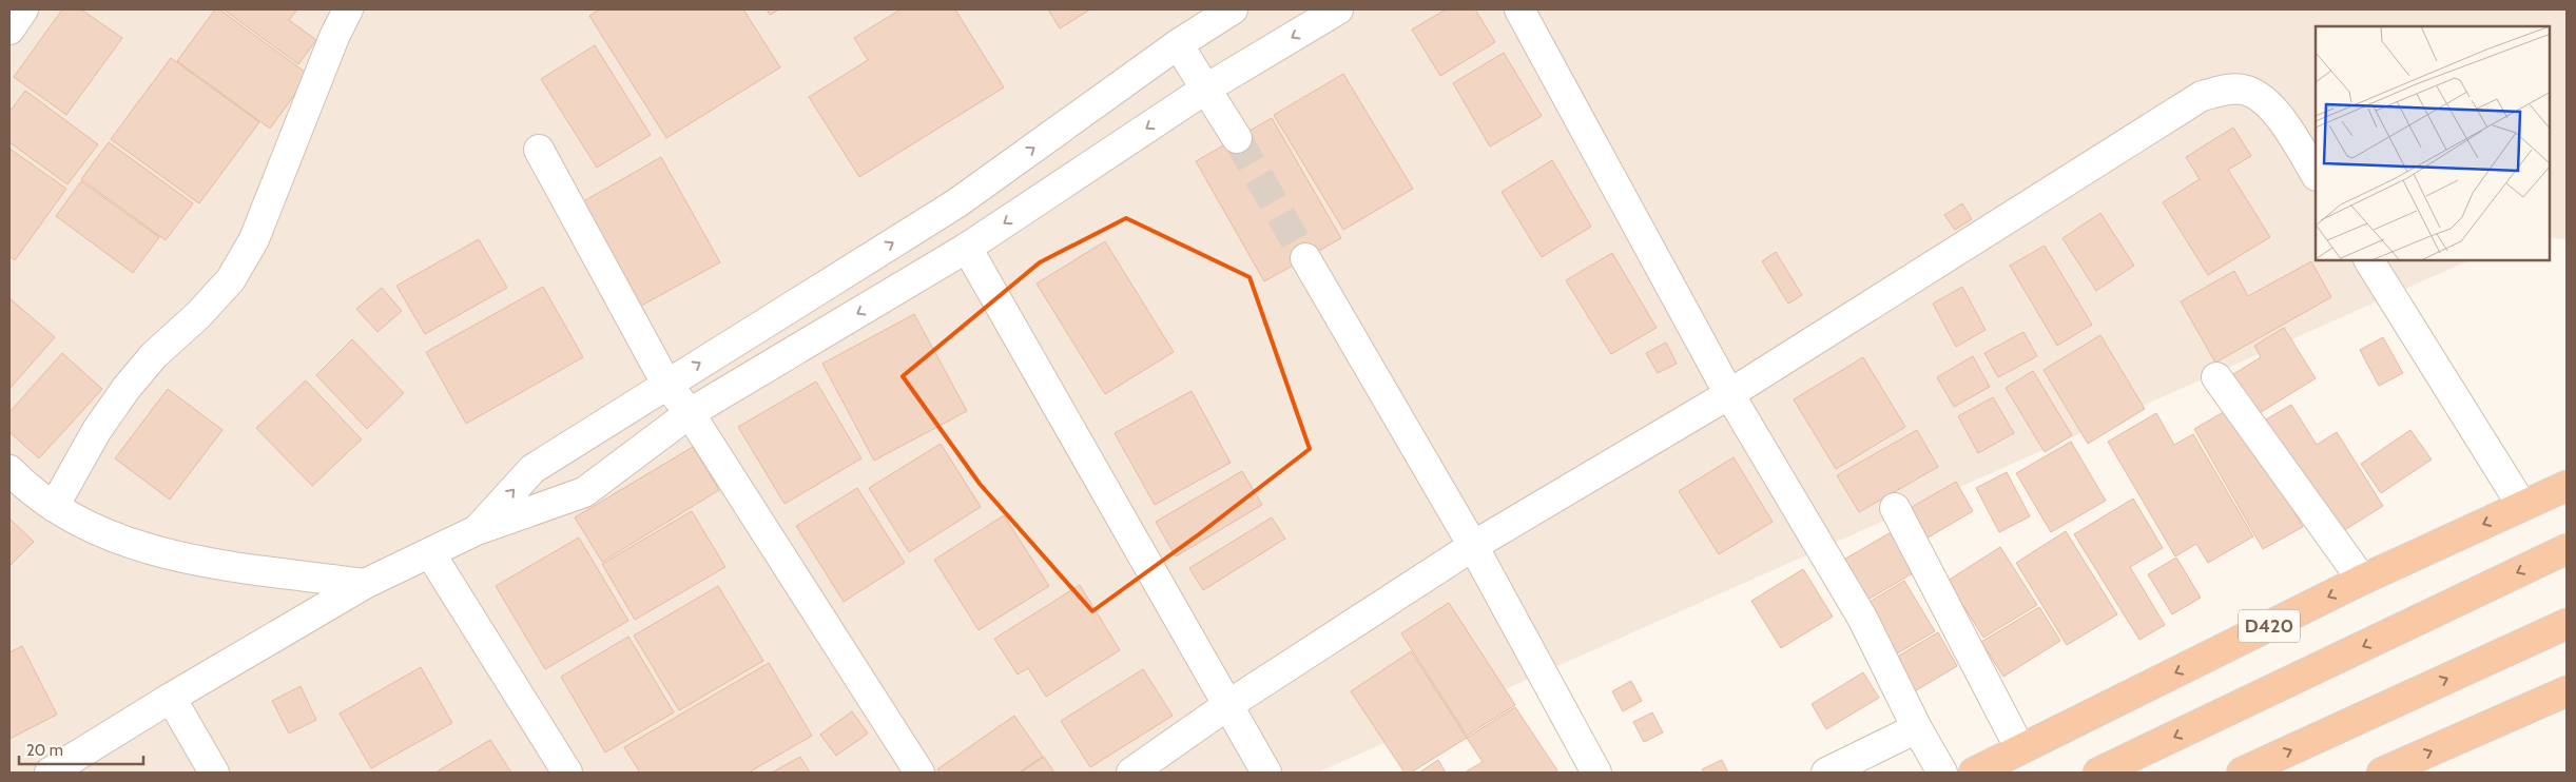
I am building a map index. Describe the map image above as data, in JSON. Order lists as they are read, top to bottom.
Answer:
{
  "streets": {
    "highway": ["D420"]
  },
  "scale_bar": "20 m"
}
